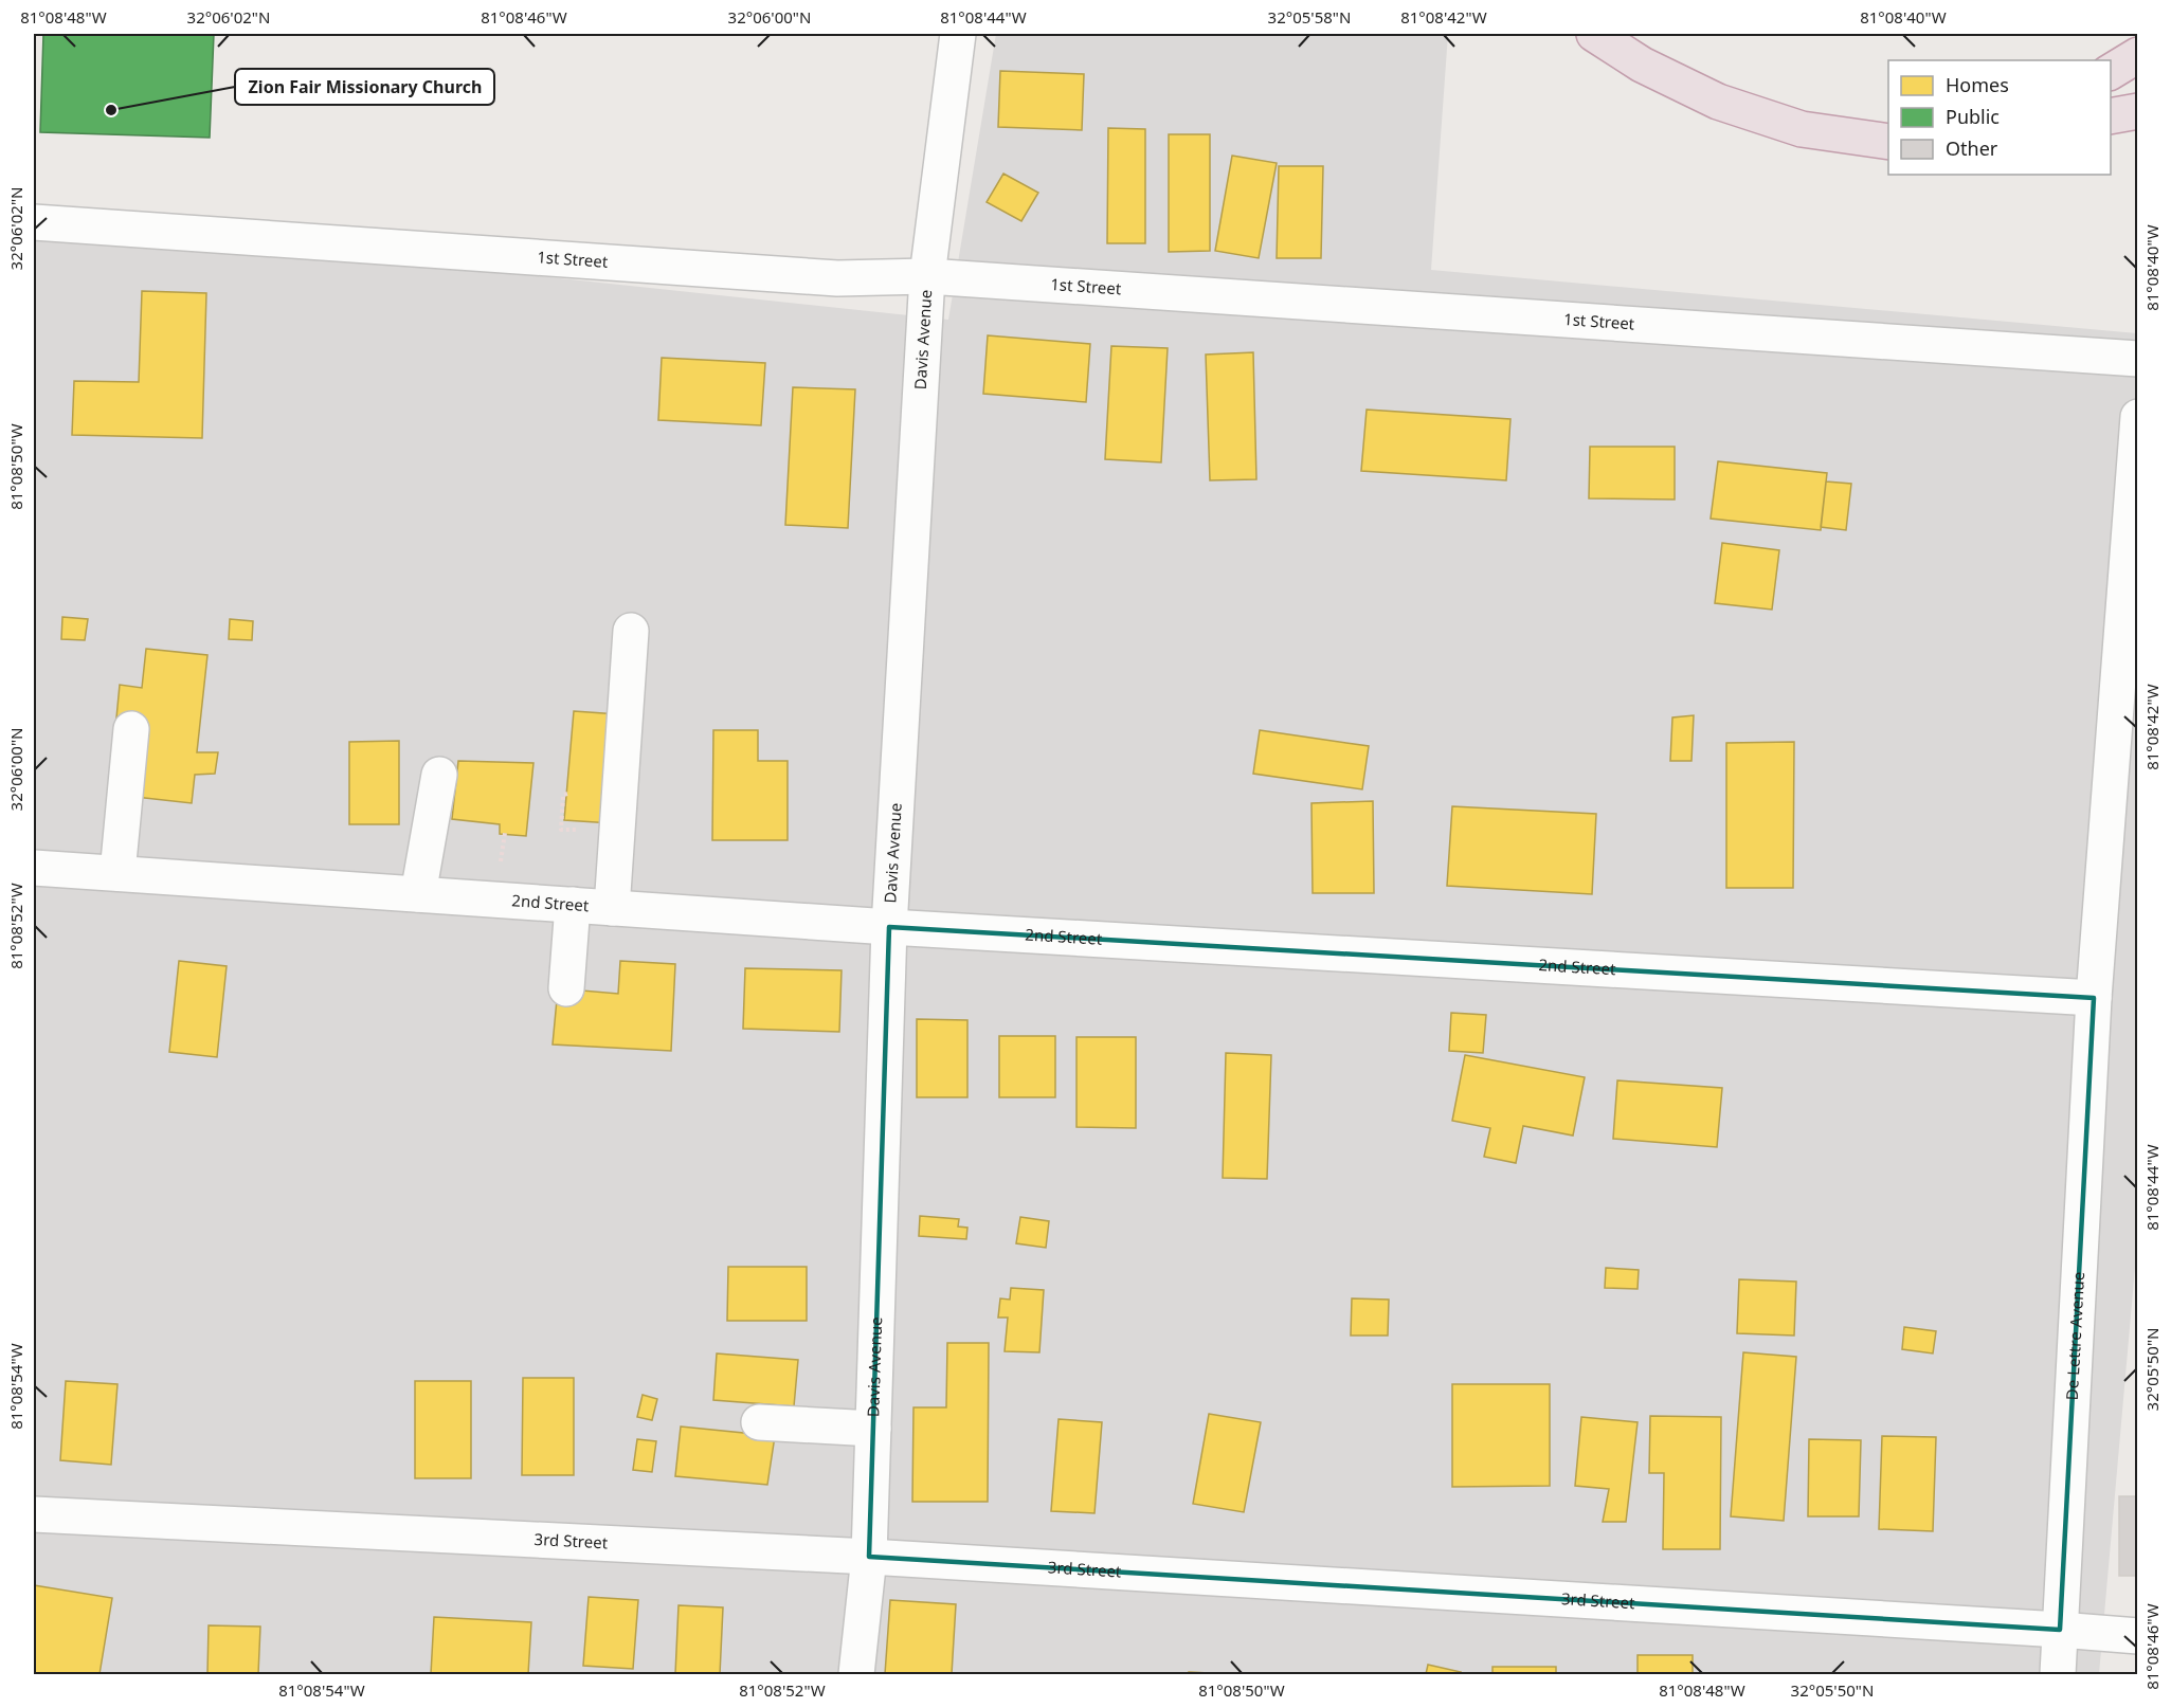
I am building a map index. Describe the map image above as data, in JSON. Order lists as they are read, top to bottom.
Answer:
{
  "streets": {
    "street": [
      "1st Street",
      "Davis Avenue",
      "2nd Street",
      "De Lettre Avenue",
      "3rd Street"
    ]
  },
  "crossings": [
    ["1st Street", "Davis Avenue"],
    ["Davis Avenue", "2nd Street"],
    ["Davis Avenue", "3rd Street"],
    ["2nd Street", "De Lettre Avenue"],
    ["De Lettre Avenue", "3rd Street"]
  ],
  "places": ["Zion Fair Missionary Church"],
  "legend": ["Homes", "Public", "Other"],
  "coordinates": [
    "81°08'48\"W",
    "32°06'02\"N",
    "81°08'46\"W",
    "32°06'00\"N",
    "81°08'44\"W",
    "32°05'58\"N",
    "81°08'42\"W",
    "81°08'40\"W",
    "81°08'50\"W",
    "81°08'52\"W",
    "32°05'50\"N",
    "81°08'54\"W"
  ]
}
